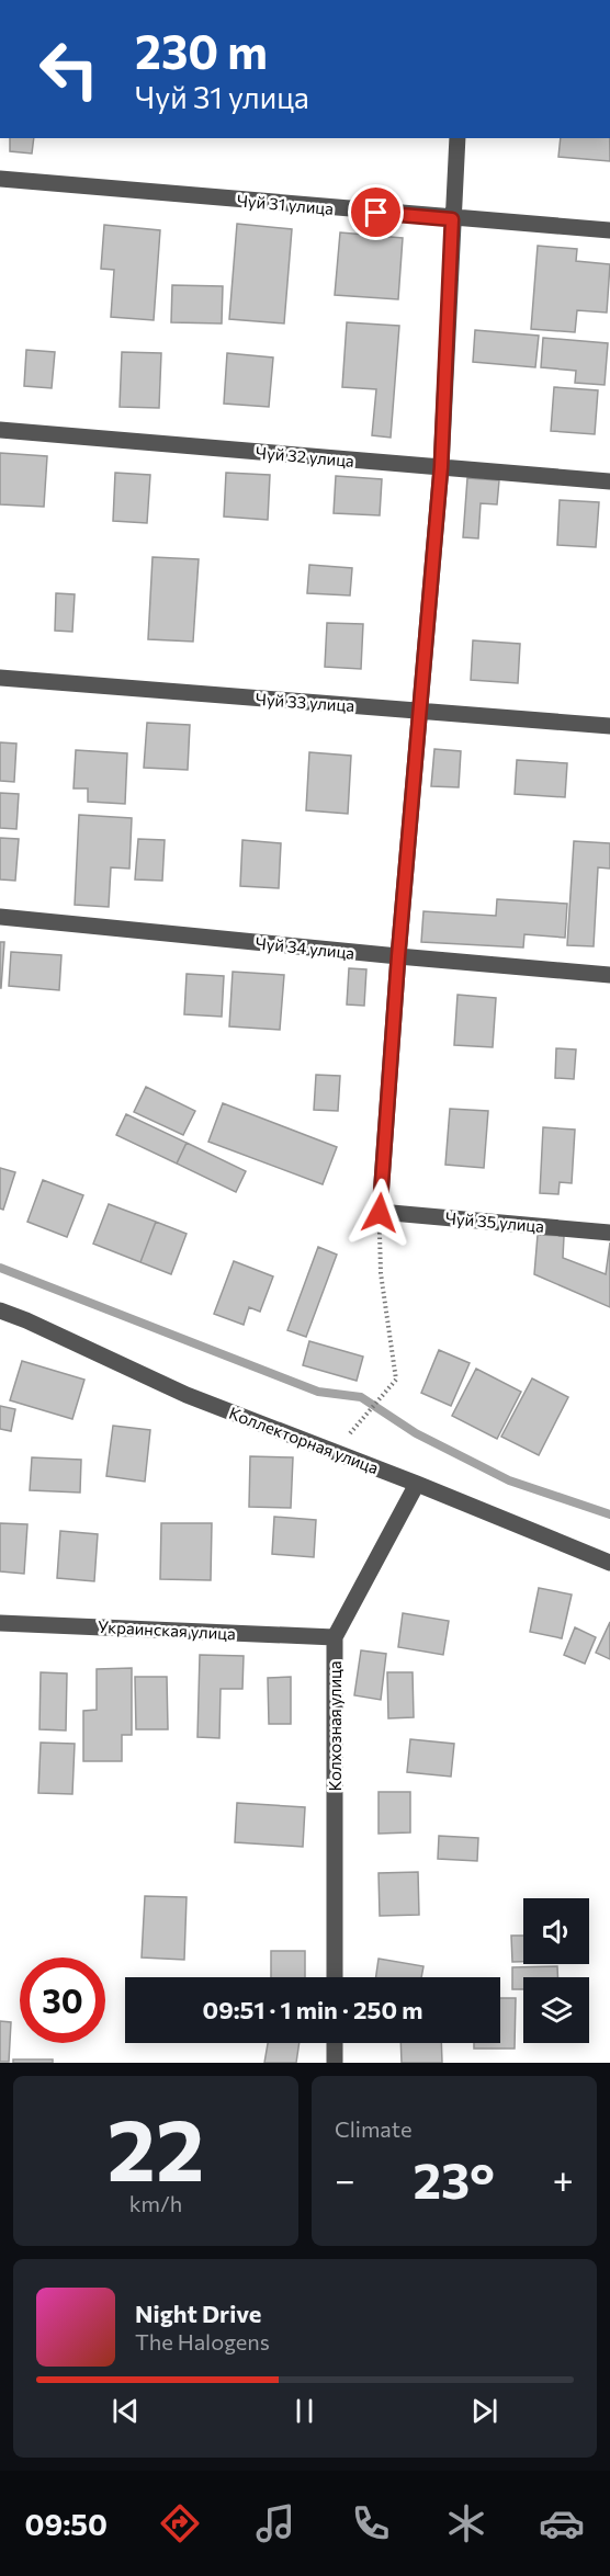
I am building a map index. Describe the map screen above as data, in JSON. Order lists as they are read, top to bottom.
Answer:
{
  "streets": {
    "street": [
      "Чуй 31 улица",
      "Чуй 32 улица",
      "Чуй 33 улица",
      "Чуй 34 улица",
      "Чуй 35 улица",
      "Коллекторная улица",
      "Украинская улица",
      "Колхозная улица"
    ]
  },
  "crossings": [
    ["Коллекторная улица", "Колхозная улица"],
    ["Украинская улица", "Колхозная улица"]
  ],
  "page": {
    "turn": ["230 m", "Чуй 31 улица"],
    "limit": "30",
    "trip": "09:51 · 1 min · 250 m",
    "tile": [
      ["22", "km/h"],
      "Climate"
    ],
    "heat": ["−", "23°", "+"],
    "song": ["Night Drive", "The Halogens"],
    "tabs": "09:50"
  }
}
